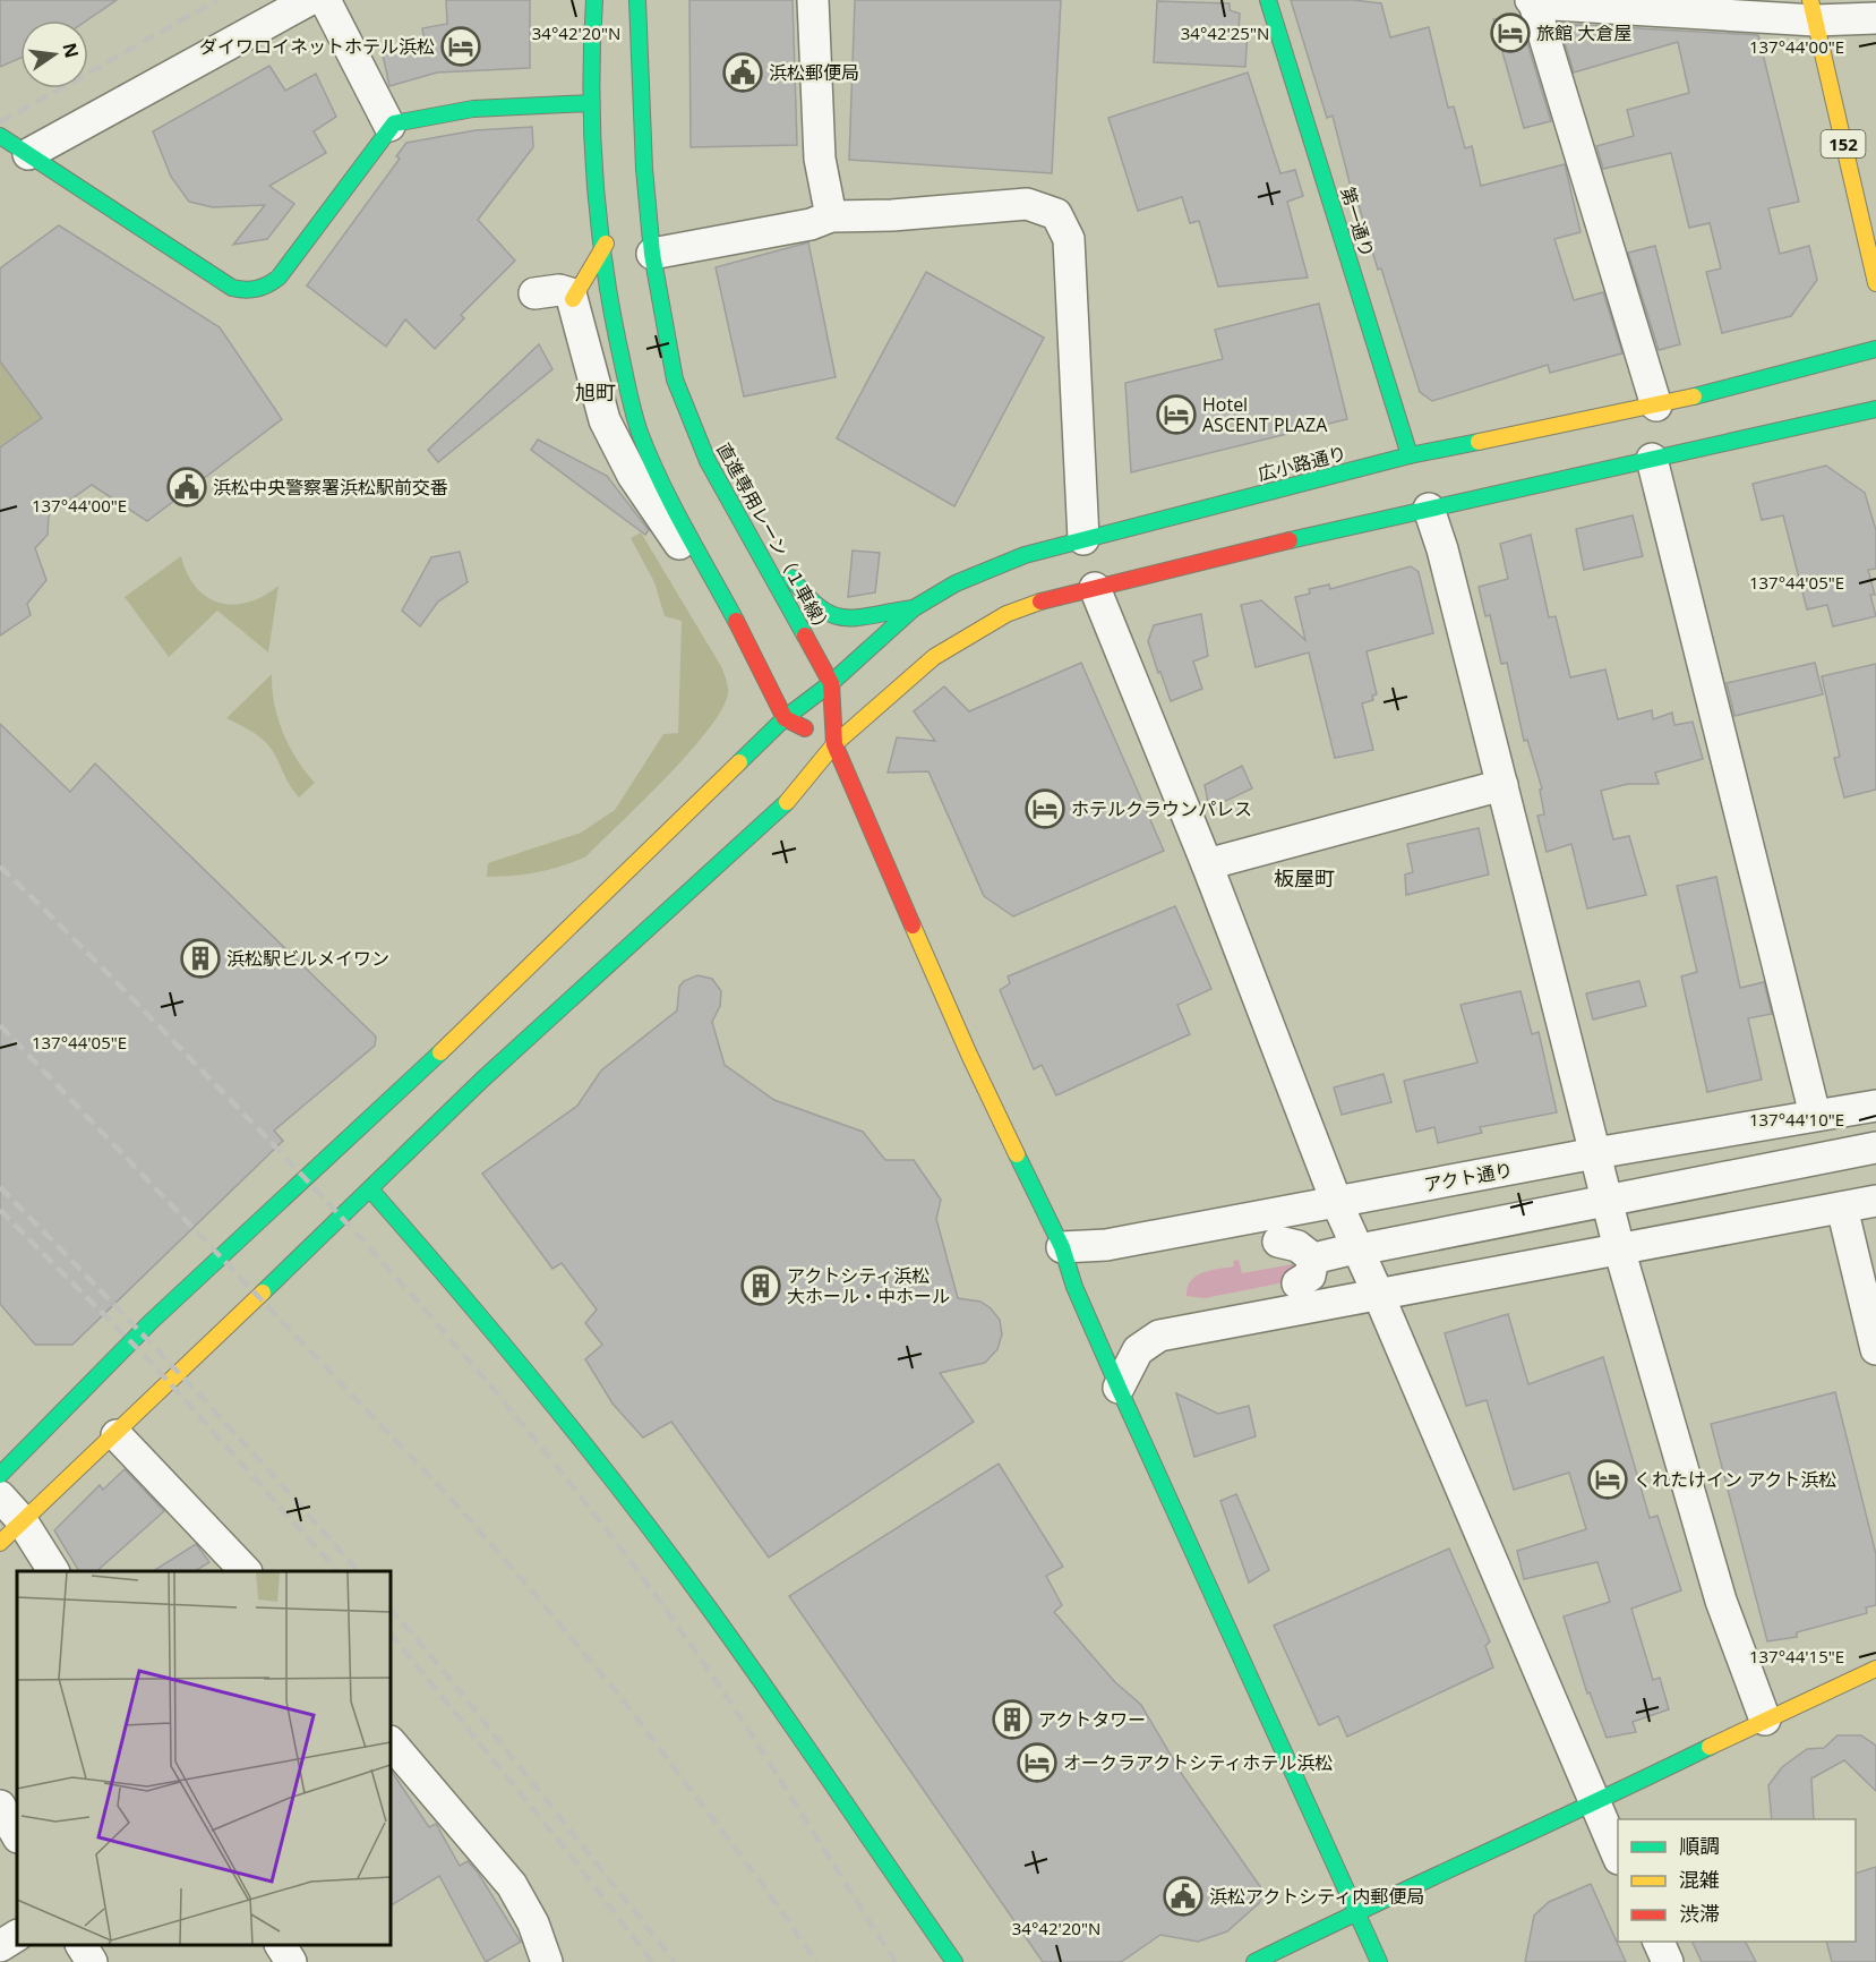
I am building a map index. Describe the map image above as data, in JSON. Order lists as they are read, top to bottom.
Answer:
{
  "streets": {
    "main road": [
      "152",
      "第一通り",
      "広小路通り",
      "直進専用レーン（１車線）"
    ],
    "street": ["アクト通り"]
  },
  "crossings": [
    ["第一通り", "広小路通り"],
    ["広小路通り", "直進専用レーン（１車線）"]
  ],
  "districts": ["旭町", "板屋町"],
  "places": {
    "hotel": [
      "旅館 大倉屋",
      "ダイワロイネットホテル浜松",
      "Hotel ASCENT PLAZA",
      "ホテルクラウンパレス",
      "くれたけイン アクト浜松",
      "オークラアクトシティホテル浜松"
    ],
    "public building": ["浜松郵便局", "浜松中央警察署浜松駅前交番", "浜松アクトシティ内郵便局"],
    "building": ["浜松駅ビルメイワン", "アクトシティ浜松 大ホール・中ホール", "アクトタワー"]
  },
  "legend": ["順調", "混雑", "渋滞"],
  "north": "right",
  "coordinates": [
    "34°42'20\"N",
    "34°42'25\"N",
    "137°44'00\"E",
    "137°44'05\"E",
    "137°44'10\"E",
    "137°44'15\"E"
  ]
}
